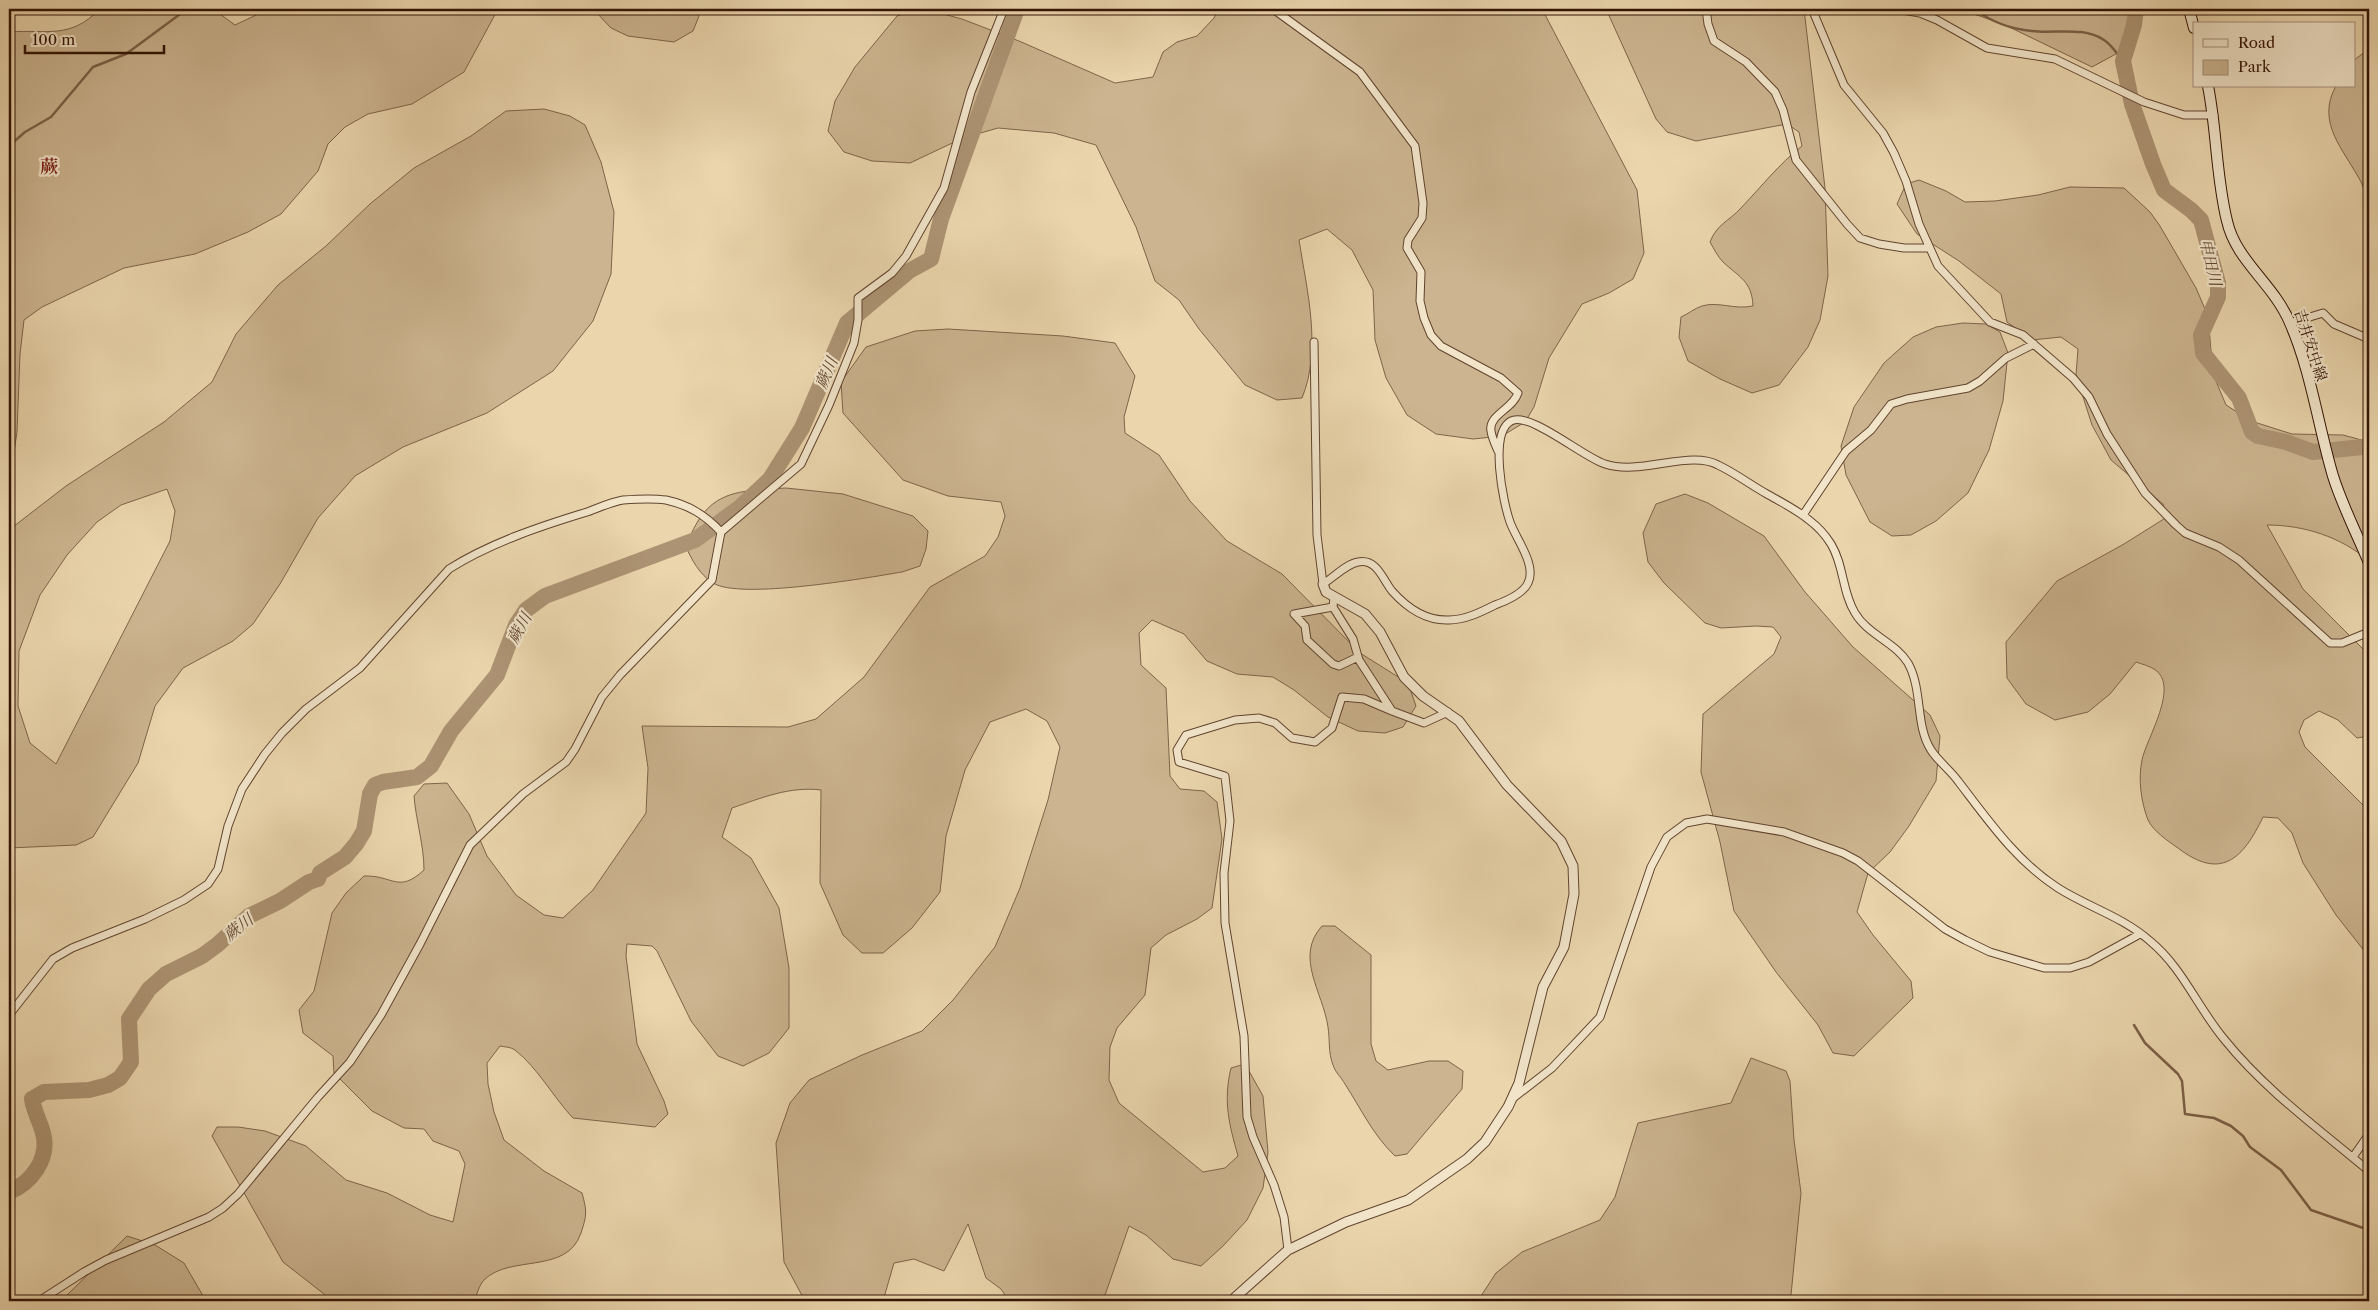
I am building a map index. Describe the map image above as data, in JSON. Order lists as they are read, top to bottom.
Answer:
{
  "streets": {
    "main road": ["吉井安中線"]
  },
  "districts": ["蕨"],
  "water": ["申田川", "蕨川"],
  "legend": ["Road", "Park"],
  "scale_bar": "100 m"
}
